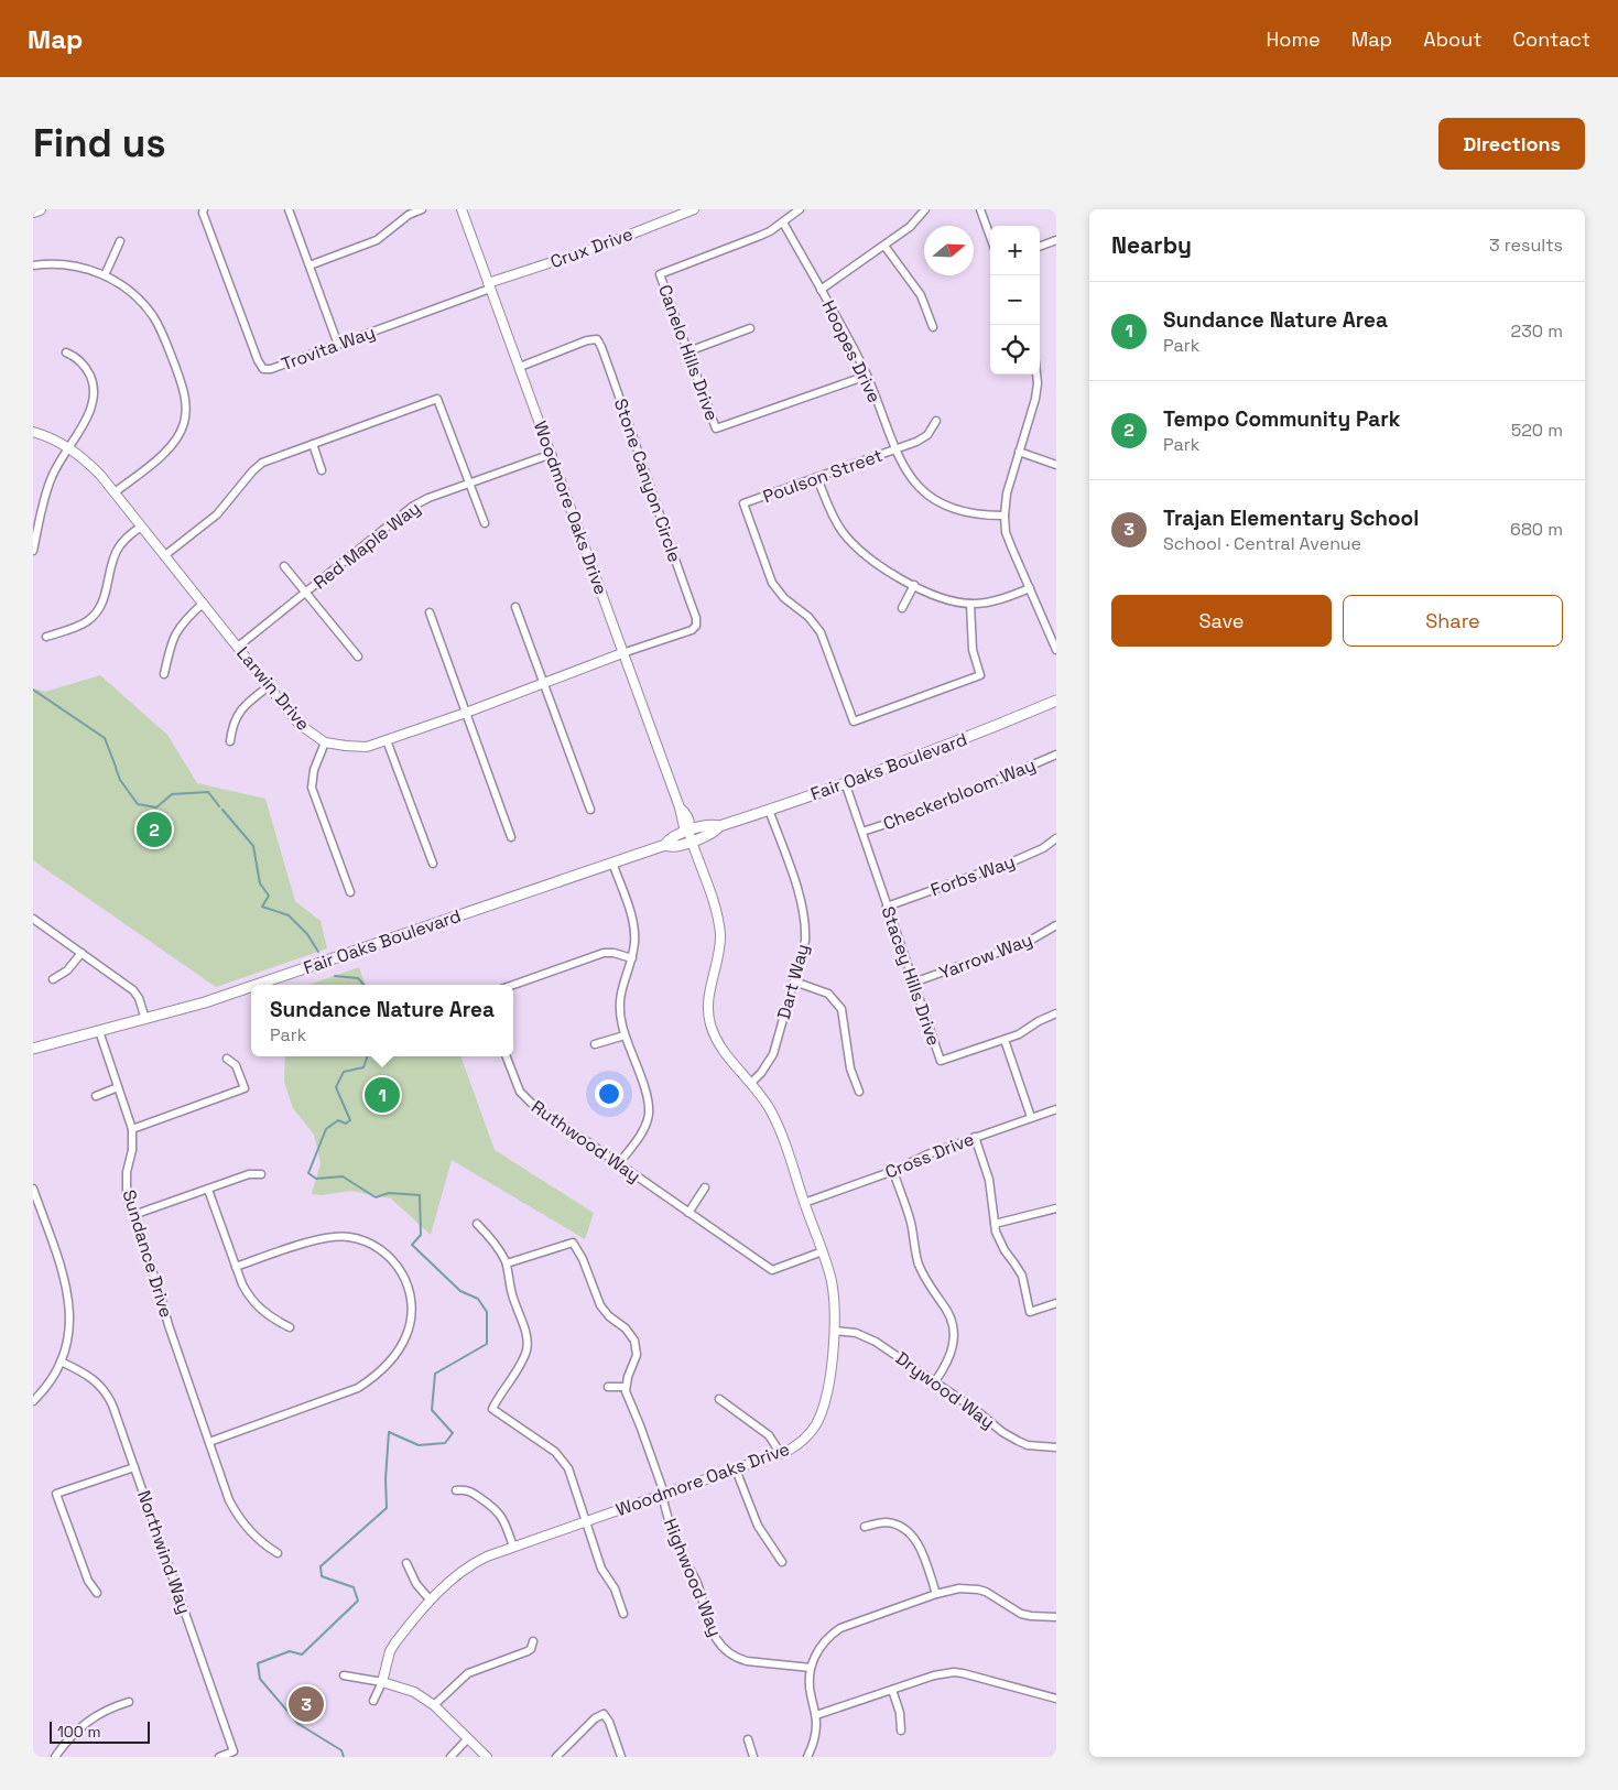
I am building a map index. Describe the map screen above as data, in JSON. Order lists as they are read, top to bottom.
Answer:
{
  "streets": {
    "main road": ["Fair Oaks Boulevard"],
    "street": [
      "Crux Drive",
      "Trovita Way",
      "Hoopes Drive",
      "Canelo Hills Drive",
      "Poulson Street",
      "Stone Canyon Circle",
      "Woodmore Oaks Drive",
      "Red Maple Way",
      "Larwin Drive",
      "Checkerbloom Way",
      "Forbs Way",
      "Yarrow Way",
      "Stacey Hills Drive",
      "Dart Way",
      "Ruthwood Way",
      "Cross Drive",
      "Sundance Drive",
      "Drywood Way",
      "Northwind Way",
      "Highwood Way"
    ]
  },
  "crossings": [
    ["Crux Drive", "Trovita Way"],
    ["Crux Drive", "Woodmore Oaks Drive"],
    ["Trovita Way", "Woodmore Oaks Drive"],
    ["Hoopes Drive", "Canelo Hills Drive"],
    ["Hoopes Drive", "Poulson Street"],
    ["Stone Canyon Circle", "Woodmore Oaks Drive"],
    ["Stone Canyon Circle", "Larwin Drive"],
    ["Woodmore Oaks Drive", "Red Maple Way"],
    ["Woodmore Oaks Drive", "Larwin Drive"],
    ["Woodmore Oaks Drive", "Fair Oaks Boulevard"],
    ["Woodmore Oaks Drive", "Dart Way"],
    ["Woodmore Oaks Drive", "Ruthwood Way"],
    ["Woodmore Oaks Drive", "Cross Drive"],
    ["Woodmore Oaks Drive", "Drywood Way"],
    ["Woodmore Oaks Drive", "Highwood Way"],
    ["Red Maple Way", "Larwin Drive"],
    ["Fair Oaks Boulevard", "Stacey Hills Drive"],
    ["Fair Oaks Boulevard", "Dart Way"],
    ["Fair Oaks Boulevard", "Sundance Drive"],
    ["Checkerbloom Way", "Stacey Hills Drive"],
    ["Forbs Way", "Stacey Hills Drive"],
    ["Yarrow Way", "Stacey Hills Drive"]
  ],
  "scale_bar": "100 m",
  "north": "right",
  "page": {
    "header": "Map",
    "nav": [
      "Home",
      "Map",
      "About",
      "Contact"
    ],
    "buttons": [
      "Directions",
      ["Save", "Share"]
    ],
    "title": "Find us",
    "heading": ["Nearby", "3 results"],
    "map_buttons": ["+", "−"],
    "list": [
      {
        "mark": "1",
        "name": "Sundance Nature Area",
        "note": "Park",
        "value": "230 m"
      },
      {
        "mark": "2",
        "name": "Tempo Community Park",
        "note": "Park",
        "value": "520 m"
      },
      {
        "mark": "3",
        "name": "Trajan Elementary School",
        "note": "School · Central Avenue",
        "value": "680 m"
      }
    ],
    "pins": ["2", "1", "3"],
    "popup": ["Sundance Nature Area", "Park"],
    "scale": "100 m"
  }
}
